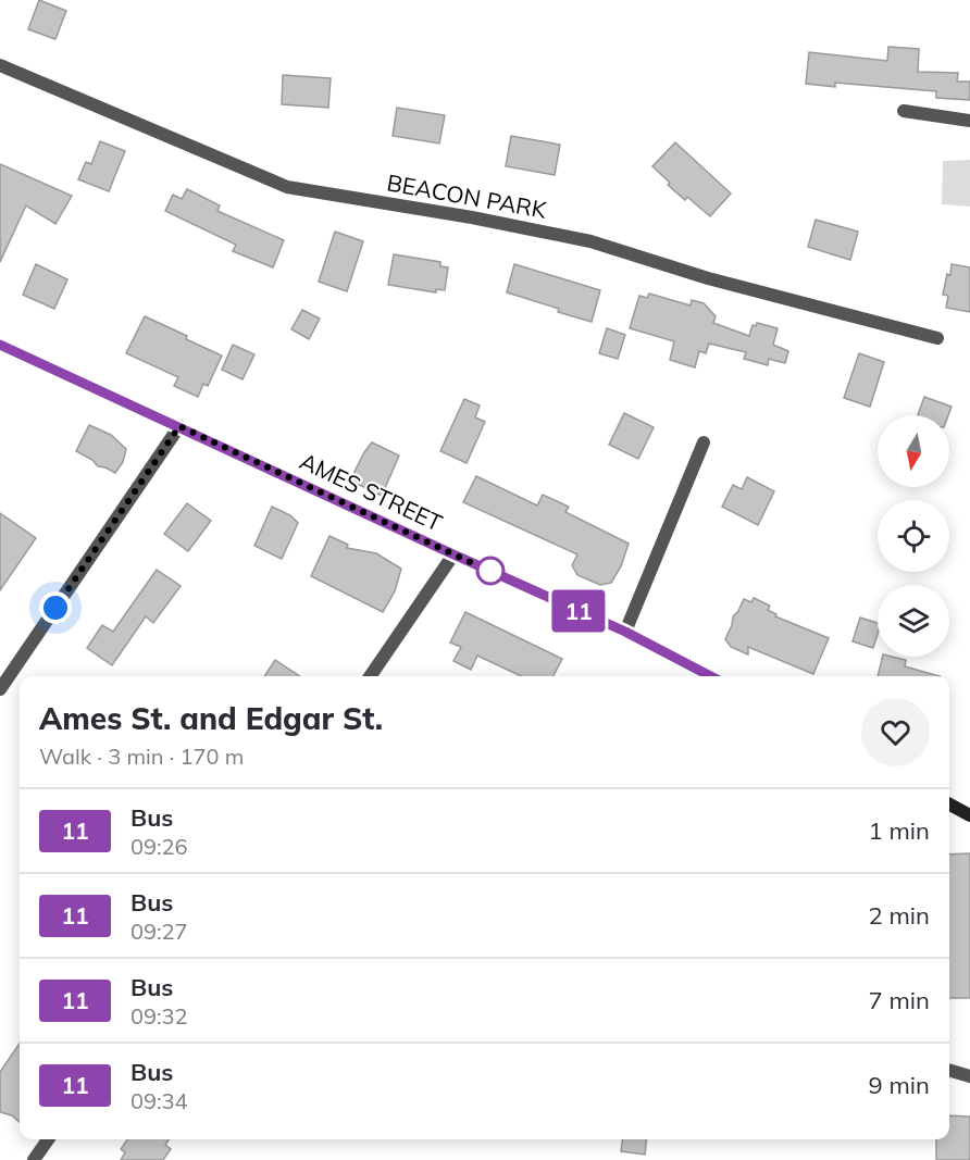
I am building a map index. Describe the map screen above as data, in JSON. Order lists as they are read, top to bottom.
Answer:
{
  "streets": {
    "street": ["BEACON PARK", "AMES STREET"]
  },
  "lines": ["bus line 11"],
  "north": "bottom",
  "page": {
    "on_map": "11",
    "heading": ["Ames St. and Edgar St.", "Walk · 3 min · 170 m"],
    "list": [
      {
        "mark": "11",
        "name": "Bus",
        "note": "09:26",
        "value": "1 min"
      },
      {
        "mark": "11",
        "name": "Bus",
        "note": "09:27",
        "value": "2 min"
      },
      {
        "mark": "11",
        "name": "Bus",
        "note": "09:32",
        "value": "7 min"
      },
      {
        "mark": "11",
        "name": "Bus",
        "note": "09:34",
        "value": "9 min"
      }
    ]
  }
}
